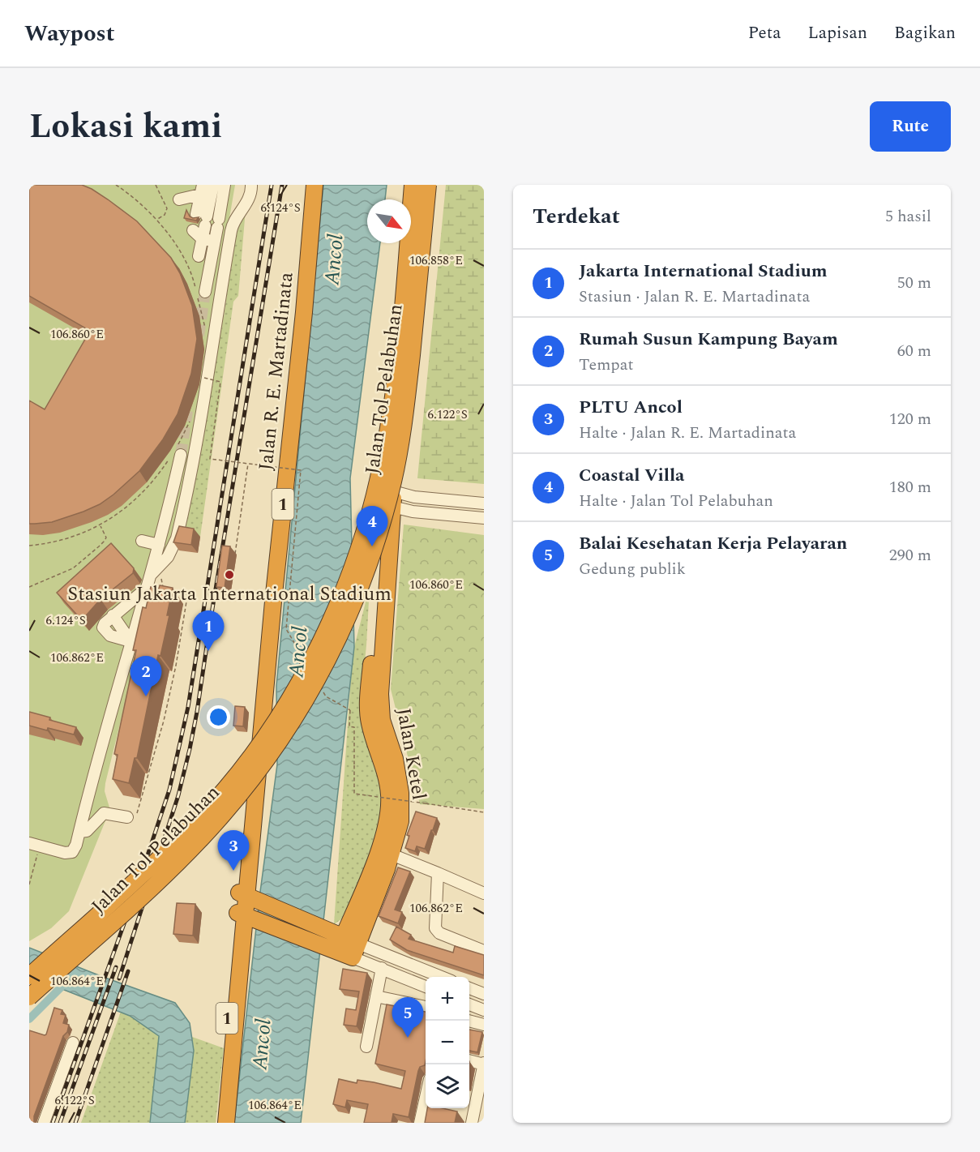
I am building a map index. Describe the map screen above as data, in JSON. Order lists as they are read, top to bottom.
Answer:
{
  "streets": {
    "highway": [
      "Jalan R. E. Martadinata",
      "Jalan Tol Pelabuhan",
      "1",
      "Jalan Ketel"
    ]
  },
  "water": ["Ancol"],
  "places": ["Stasiun Jakarta International Stadium"],
  "north": "bottom right",
  "page": {
    "header": "Waypost",
    "nav": ["Peta", "Lapisan", "Bagikan"],
    "title": "Lokasi kami",
    "buttons": "Rute",
    "heading": ["Terdekat", "5 hasil"],
    "list": [
      {
        "mark": "1",
        "name": "Jakarta International Stadium",
        "note": "Stasiun · Jalan R. E. Martadinata",
        "value": "50 m"
      },
      {
        "mark": "2",
        "name": "Rumah Susun Kampung Bayam",
        "note": "Tempat",
        "value": "60 m"
      },
      {
        "mark": "3",
        "name": "PLTU Ancol",
        "note": "Halte · Jalan R. E. Martadinata",
        "value": "120 m"
      },
      {
        "mark": "4",
        "name": "Coastal Villa",
        "note": "Halte · Jalan Tol Pelabuhan",
        "value": "180 m"
      },
      {
        "mark": "5",
        "name": "Balai Kesehatan Kerja Pelayaran",
        "note": "Gedung publik",
        "value": "290 m"
      }
    ],
    "pins": [
      "4",
      "1",
      "2",
      "3",
      "5"
    ],
    "map_buttons": ["+", "−"]
  },
  "coordinates": [
    "6.124°S",
    "106.858°E",
    "106.860°E",
    "6.122°S",
    "106.862°E",
    "106.864°E"
  ]
}
